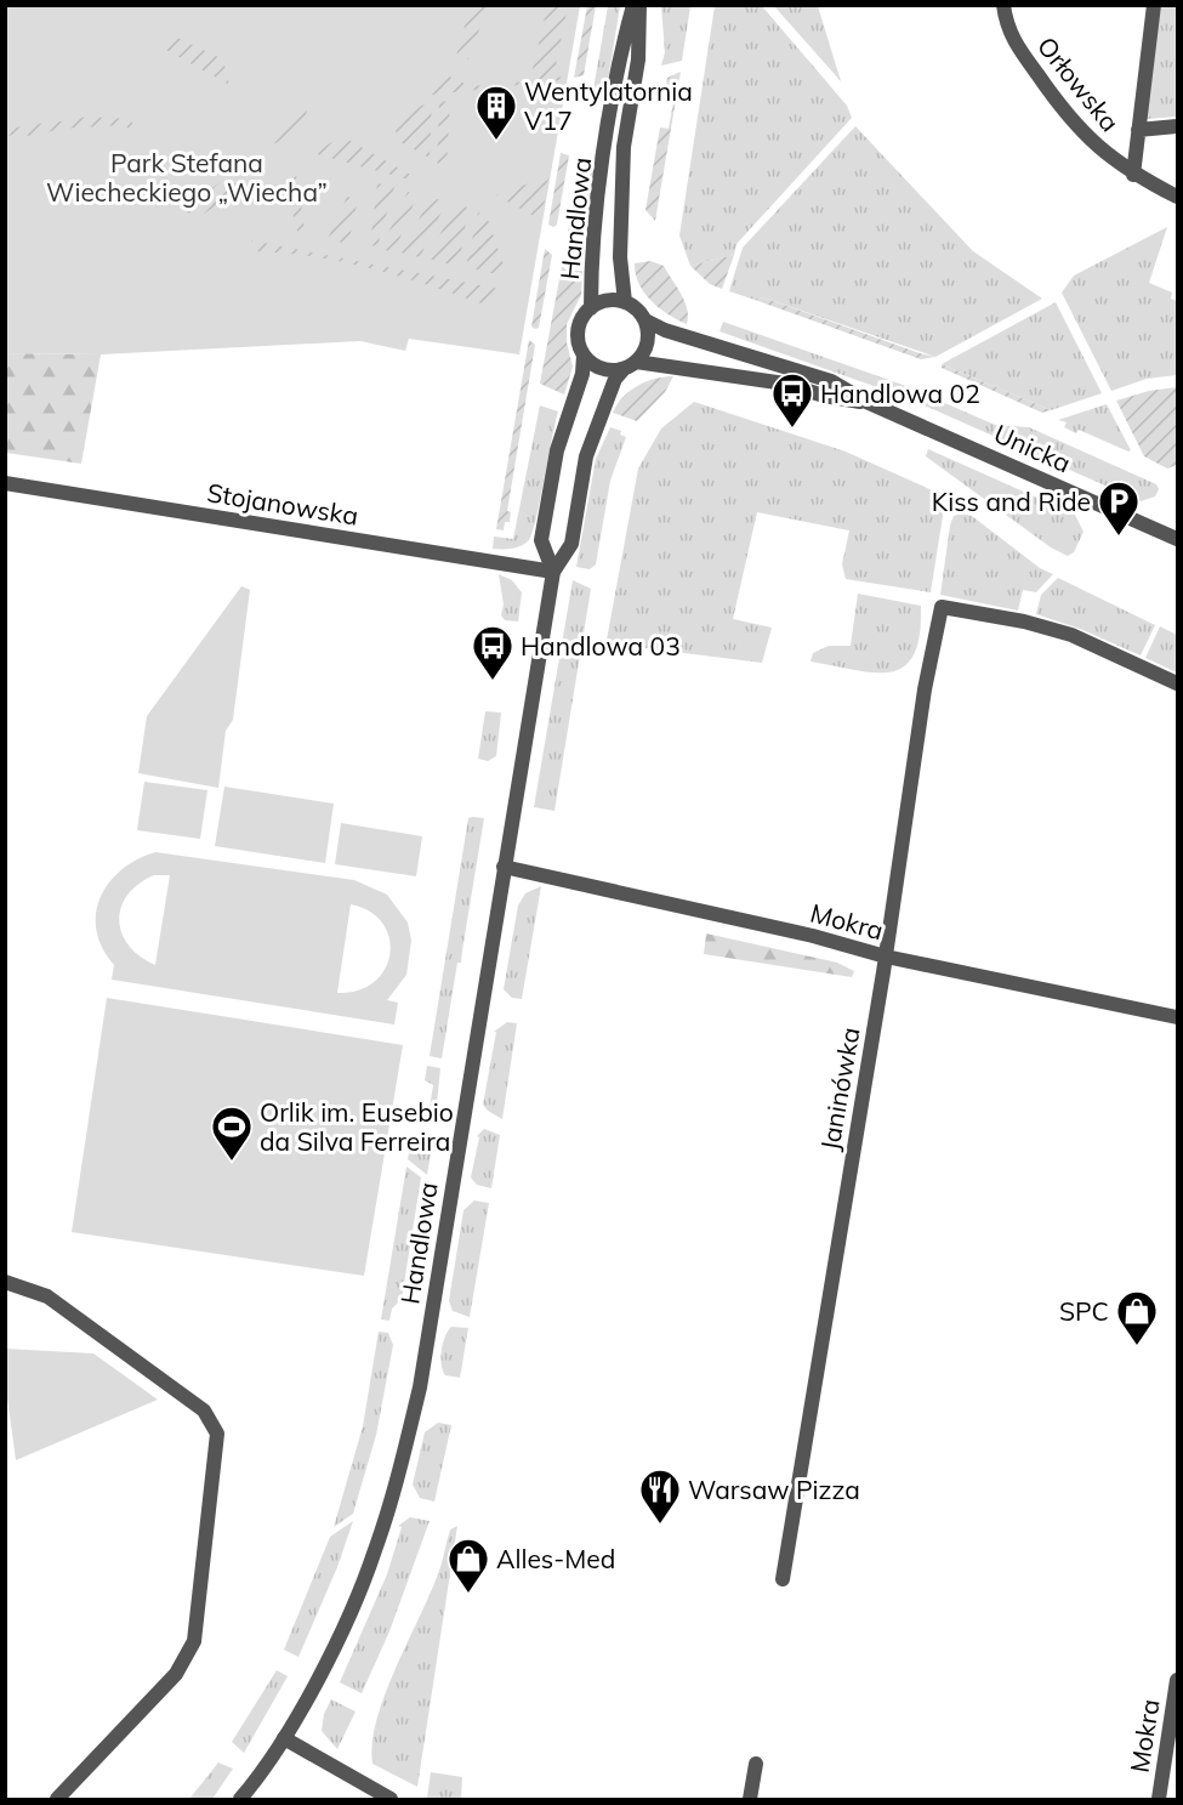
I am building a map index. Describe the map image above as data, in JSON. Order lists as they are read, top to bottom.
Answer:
{
  "streets": {
    "street": [
      "Orłowska",
      "Handlowa",
      "Unicka",
      "Stojanowska",
      "Mokra",
      "Janinówka"
    ]
  },
  "crossings": [
    ["Handlowa", "Unicka"],
    ["Handlowa", "Stojanowska"],
    ["Handlowa", "Mokra"],
    ["Mokra", "Janinówka"]
  ],
  "parks": ["Park Stefana Wiecheckiego „Wiecha”"],
  "places": {
    "building": ["Wentylatornia V17"],
    "bus stop": ["Handlowa 02", "Handlowa 03"],
    "parking": ["Kiss and Ride"],
    "sports": ["Orlik im. Eusebio da Silva Ferreira"],
    "shop": ["SPC", "Alles-Med"],
    "restaurant": ["Warsaw Pizza"]
  }
}
